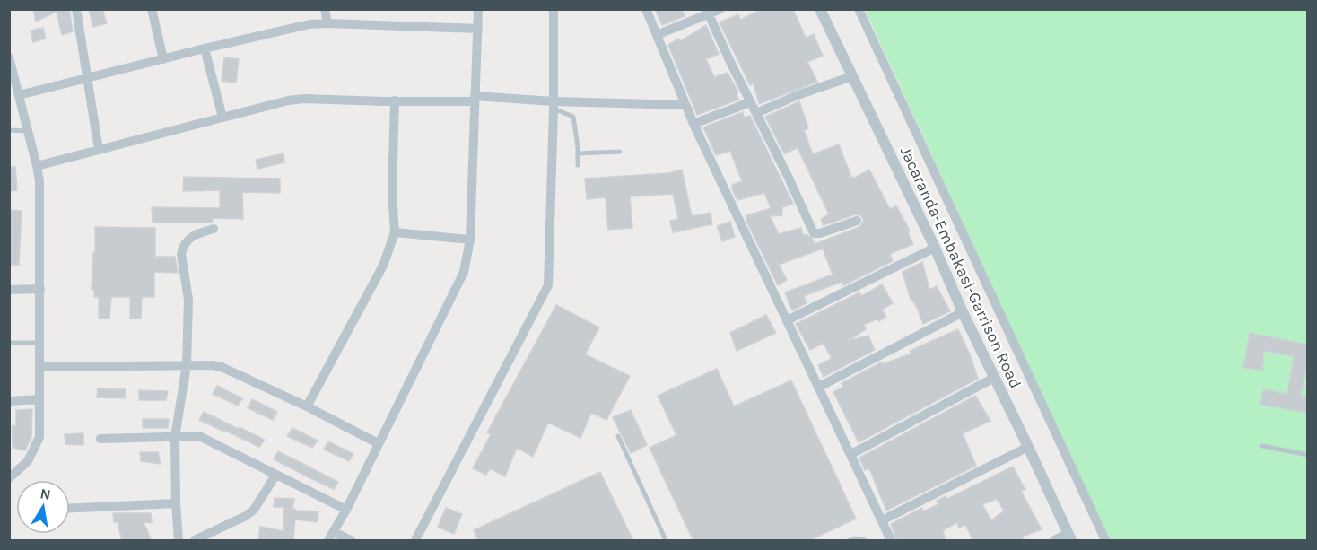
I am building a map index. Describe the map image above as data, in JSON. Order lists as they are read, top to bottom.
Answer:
{
  "streets": {
    "street": ["Jacaranda-Embakasi-Garrison Road"]
  },
  "north": "top"
}
